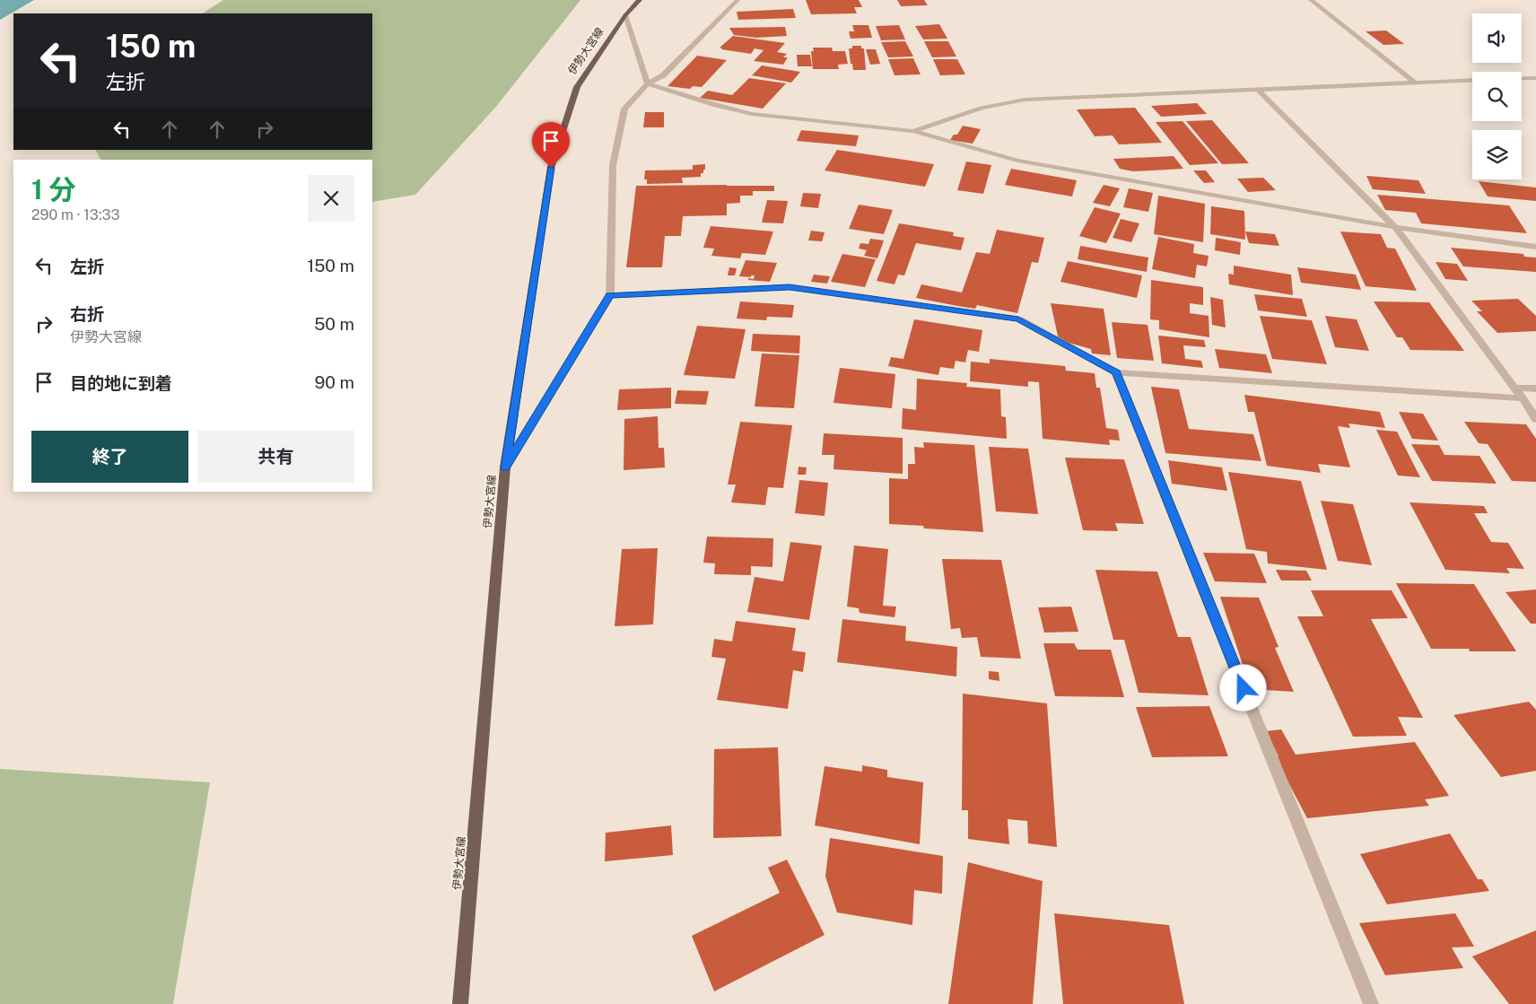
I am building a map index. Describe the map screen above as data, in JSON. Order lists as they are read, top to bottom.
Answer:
{
  "streets": {
    "main road": ["伊勢大宮線"]
  },
  "page": {
    "turn": ["150 m", "左折"],
    "heading": ["1 分", "290 m · 13:33"],
    "list": [
      {
        "name": "左折",
        "value": "150 m"
      },
      {
        "name": "右折",
        "note": "伊勢大宮線",
        "value": "50 m"
      },
      {
        "name": "目的地に到着",
        "value": "90 m"
      }
    ],
    "buttons": ["終了", "共有"]
  }
}
